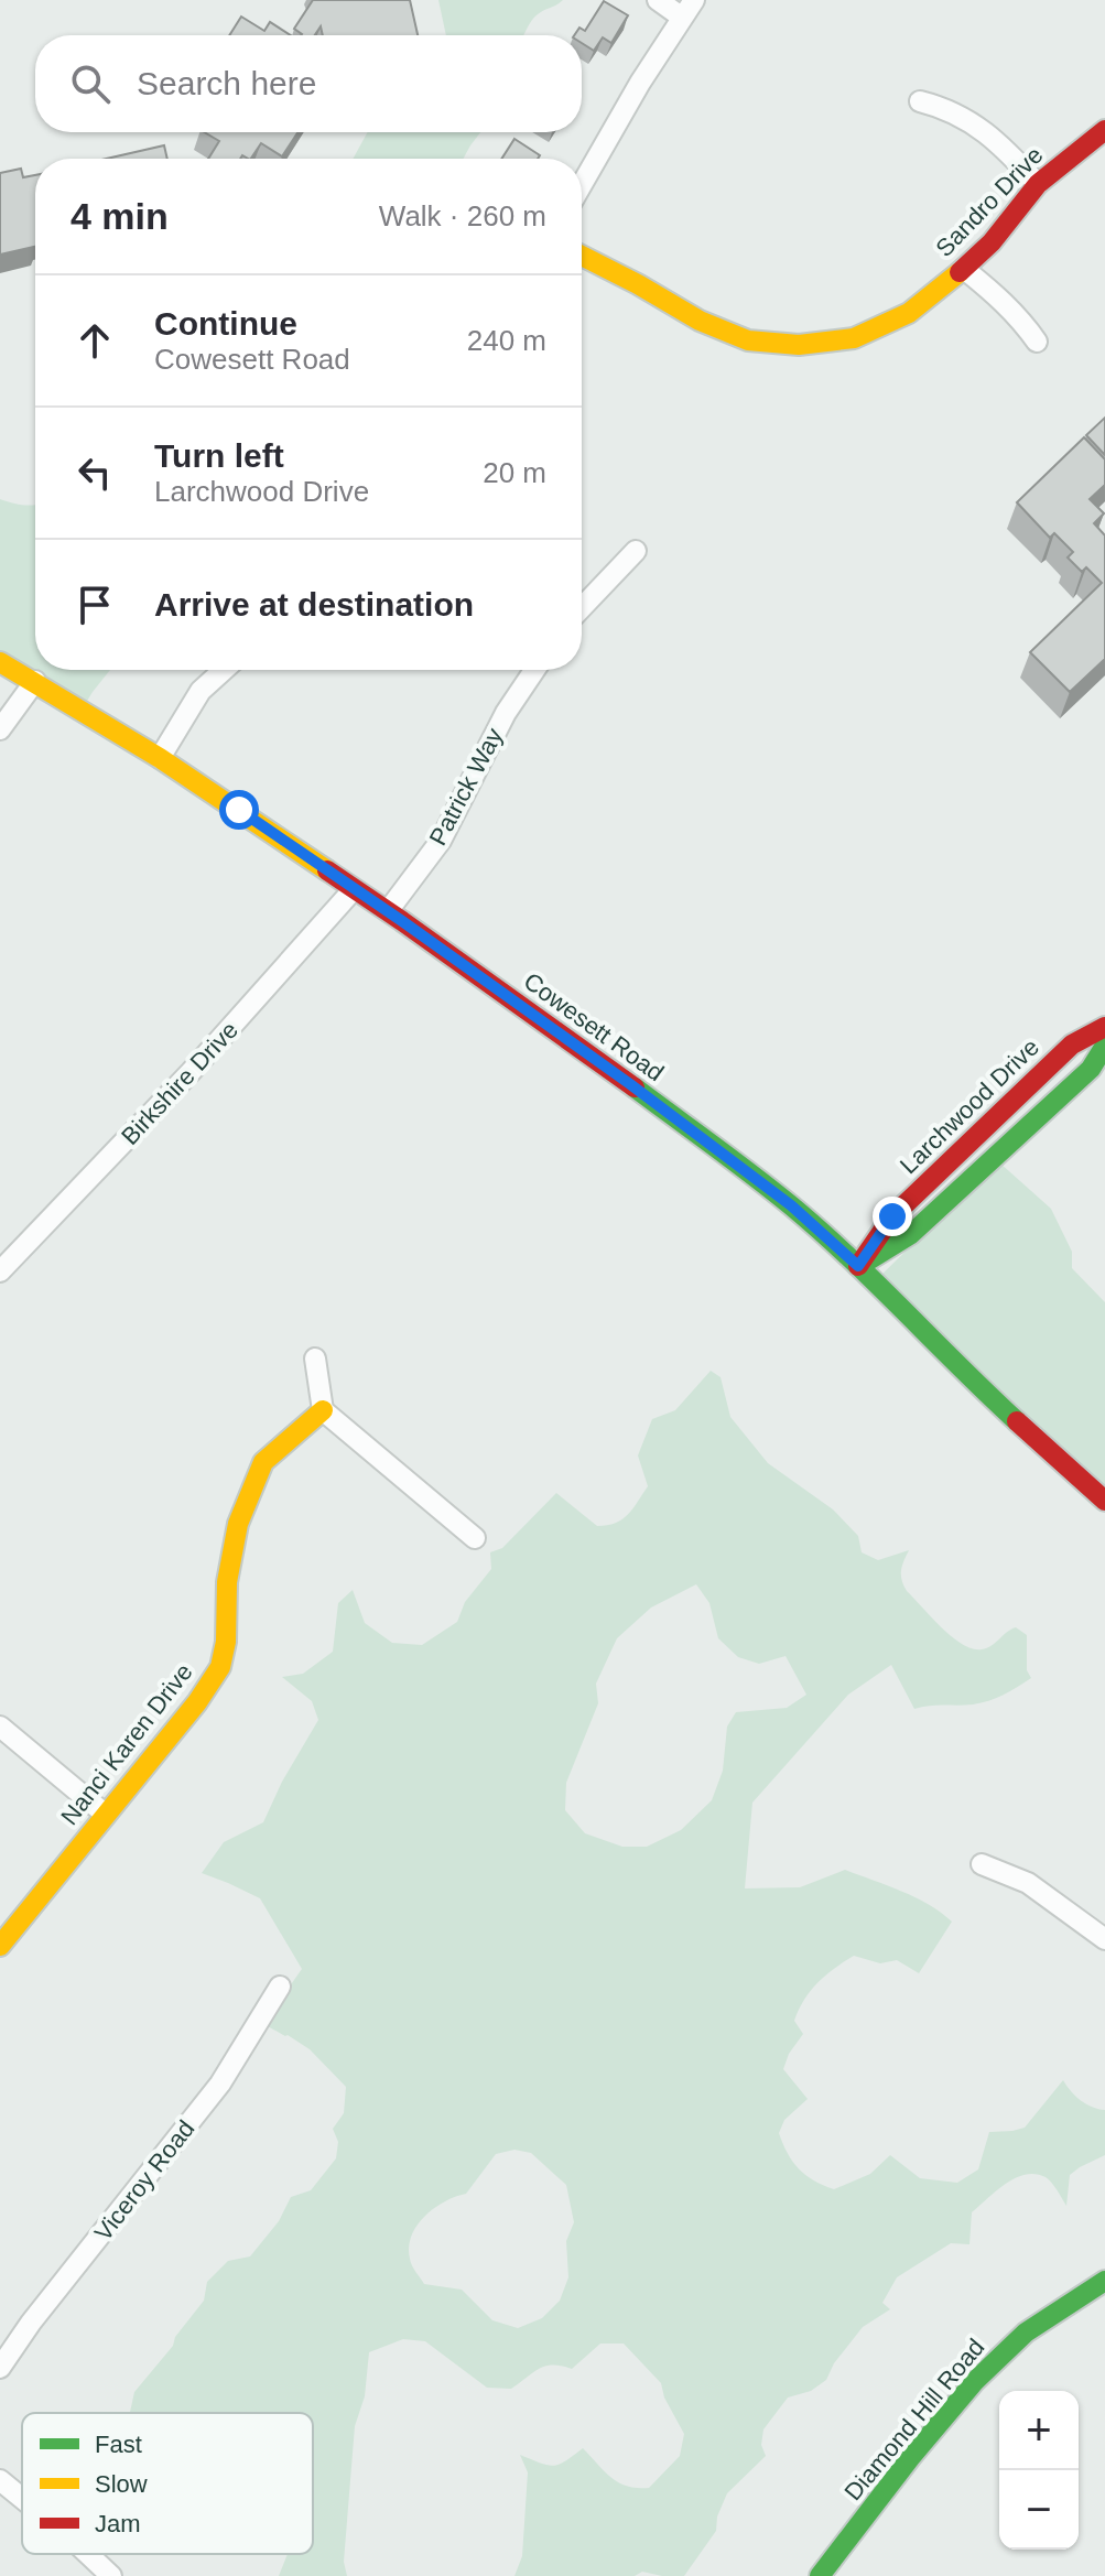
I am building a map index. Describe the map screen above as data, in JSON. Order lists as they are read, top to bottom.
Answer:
{
  "streets": {
    "street": [
      "Sandro Drive",
      "Patrick Way",
      "Cowesett Road",
      "Birkshire Drive",
      "Larchwood Drive",
      "Nanci Karen Drive",
      "Viceroy Road",
      "Diamond Hill Road"
    ]
  },
  "crossings": [
    ["Patrick Way", "Cowesett Road"],
    ["Cowesett Road", "Birkshire Drive"],
    ["Cowesett Road", "Larchwood Drive"]
  ],
  "legend": ["Fast", "Slow", "Jam"],
  "page": {
    "search": "Search here",
    "heading": ["4 min", "Walk · 260 m"],
    "list": [
      ["Continue", "Cowesett Road", "240 m"],
      ["Turn left", "Larchwood Drive", "20 m"],
      "Arrive at destination"
    ],
    "map_buttons": ["+", "−"]
  }
}
